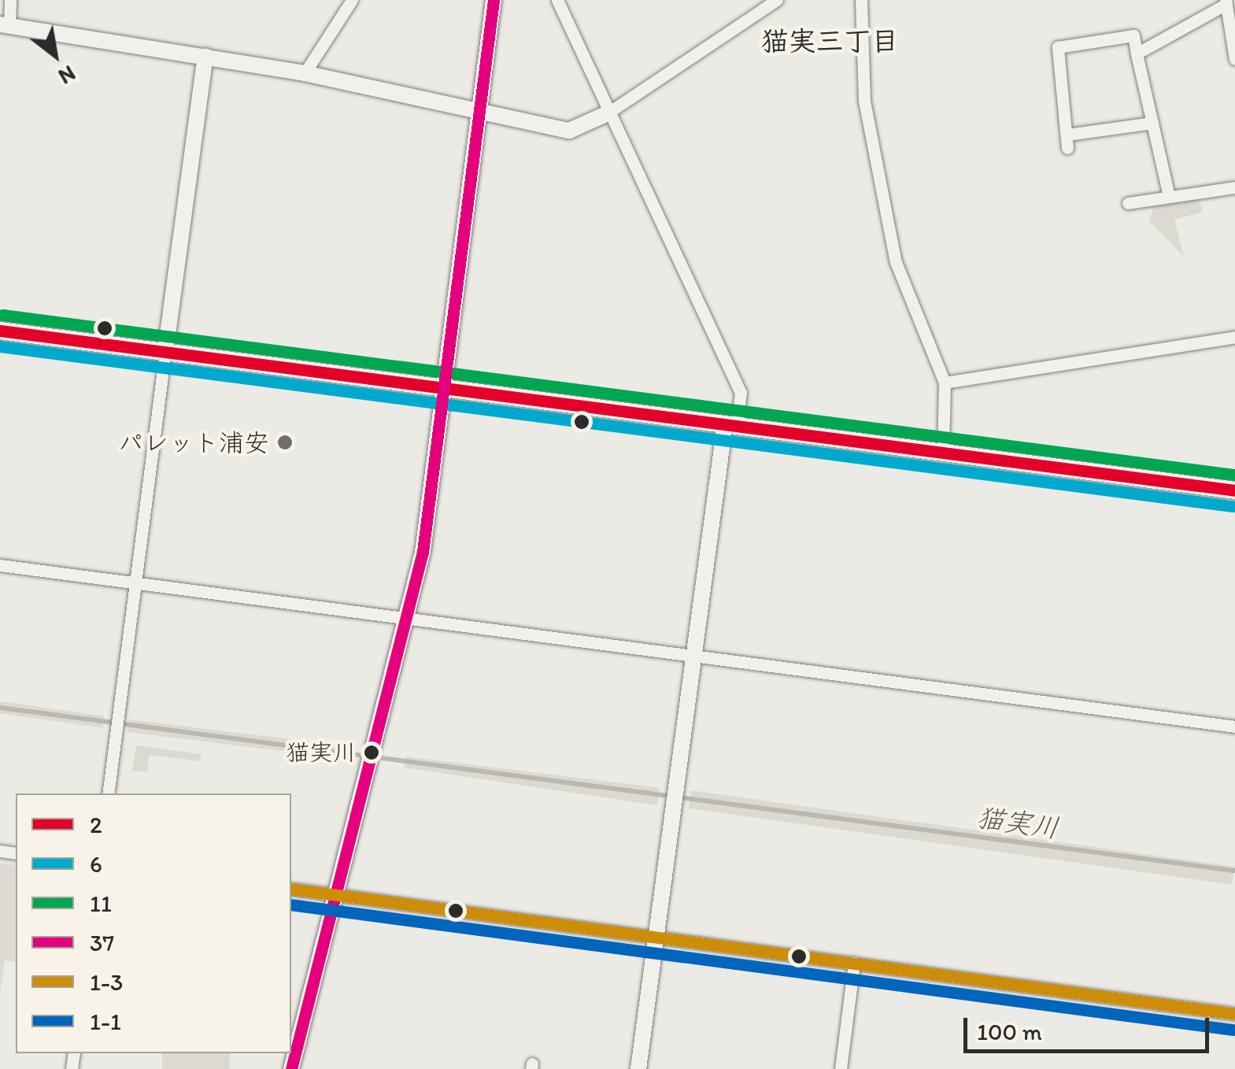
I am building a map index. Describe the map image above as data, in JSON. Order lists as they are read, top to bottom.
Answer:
{
  "districts": ["猫実三丁目"],
  "water": ["猫実川"],
  "places": ["パレット浦安", "猫実川"],
  "lines": [
    "transit line 37",
    "transit line 11",
    "transit line 2",
    "transit line 6",
    "transit line 1-3",
    "transit line 1-1"
  ],
  "legend": [
    "2",
    "6",
    "11",
    "37",
    "1-3",
    "1-1"
  ],
  "scale_bar": "100 m",
  "north": "bottom right"
}
